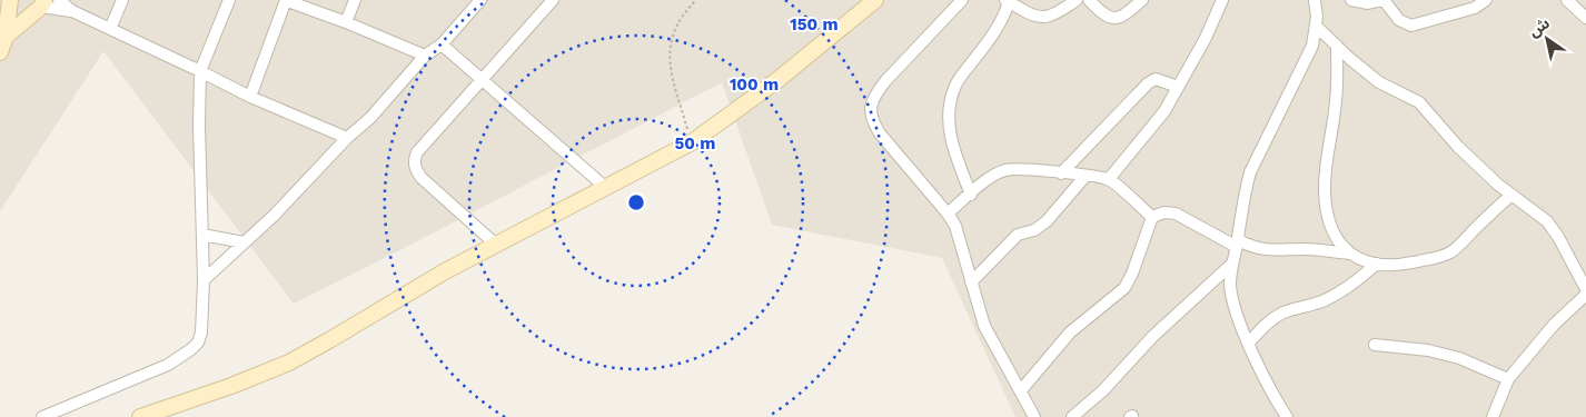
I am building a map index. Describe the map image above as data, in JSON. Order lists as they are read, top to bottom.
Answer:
{
  "north": "top left",
  "rings": ["150 m", "100 m", "50 m"]
}
